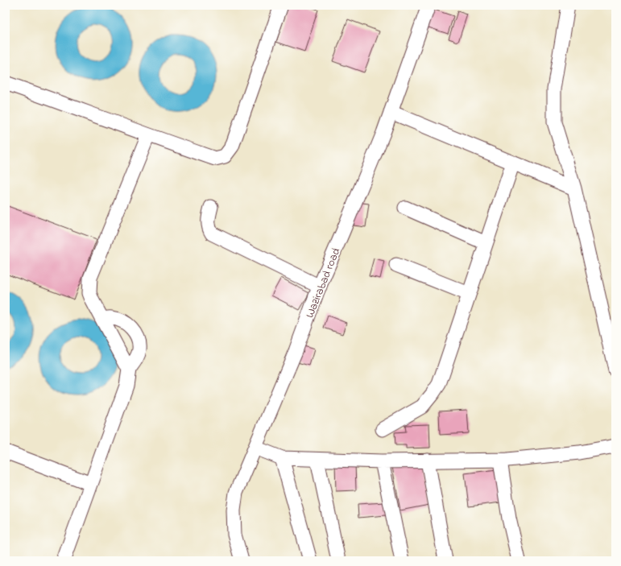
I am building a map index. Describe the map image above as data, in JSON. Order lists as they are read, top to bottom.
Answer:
{
  "streets": {
    "street": ["Wazirabad road"]
  }
}
